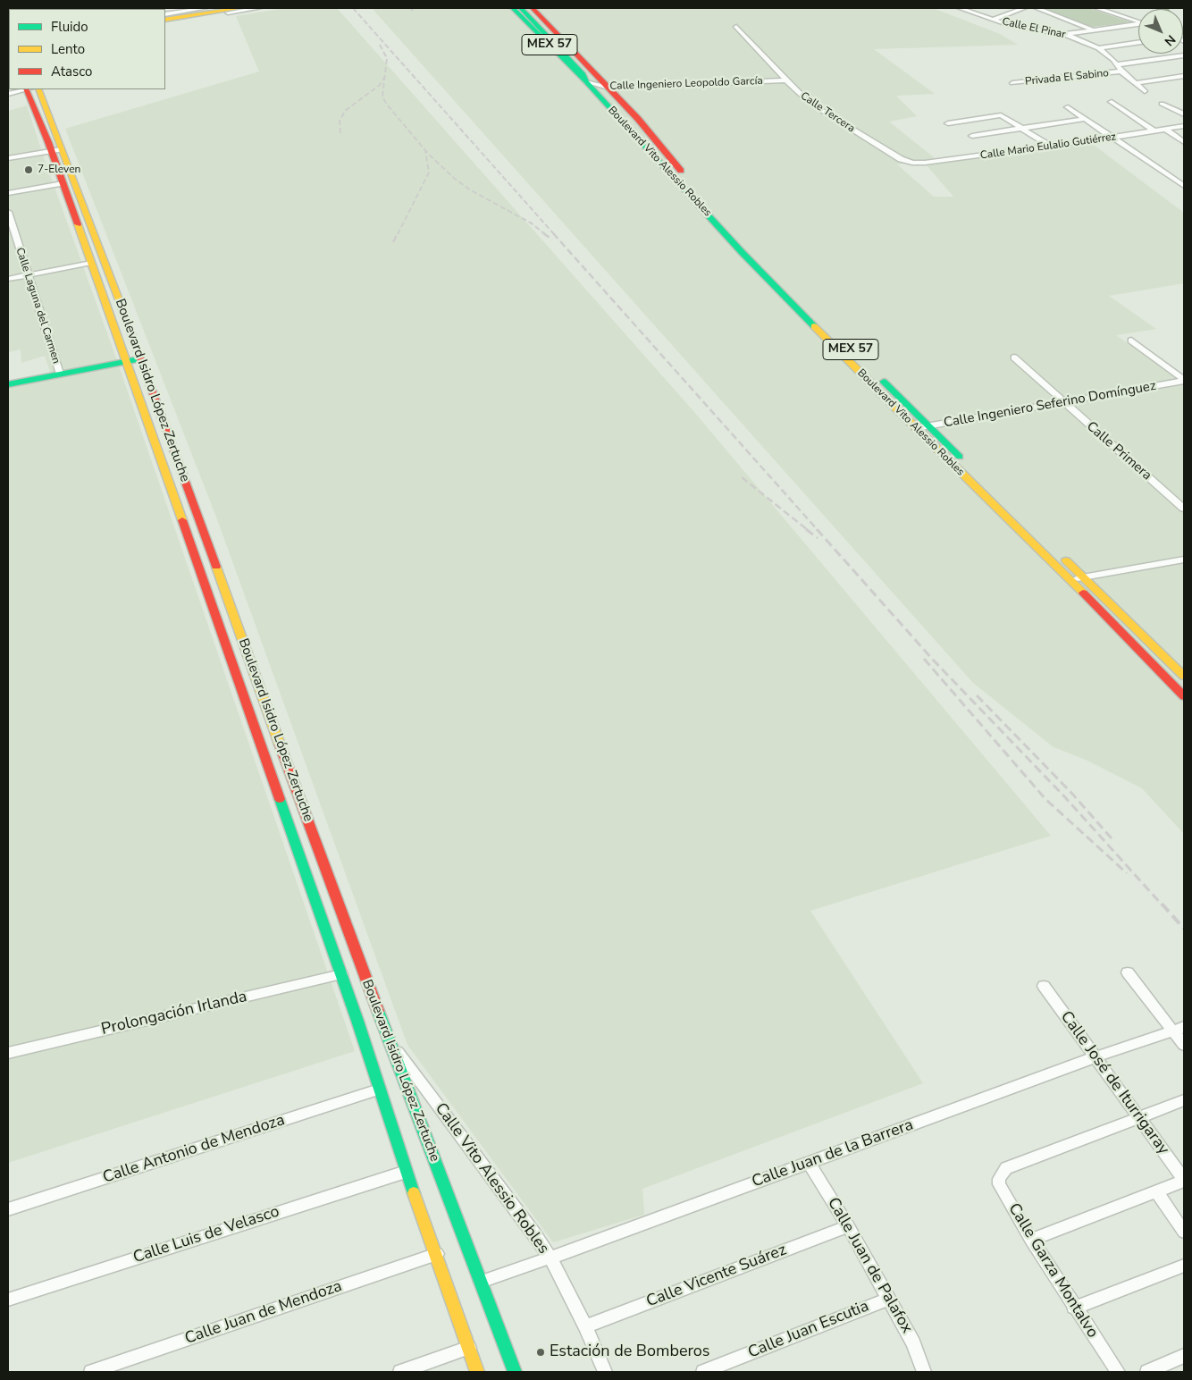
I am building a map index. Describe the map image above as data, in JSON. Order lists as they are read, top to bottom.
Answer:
{
  "streets": {
    "main road": ["MEX 57", "Boulevard Vito Alessio Robles", "Boulevard Isidro López Zertuche"],
    "street": [
      "Calle El Pinar",
      "Privada El Sabino",
      "Calle Ingeniero Leopoldo García",
      "Calle Tercera",
      "Calle Mario Eulalio Gutiérrez",
      "Calle Laguna del Carmen",
      "Calle Ingeniero Seferino Domínguez",
      "Calle Primera",
      "Prolongación Irlanda",
      "Calle José de Iturrigaray",
      "Calle Antonio de Mendoza",
      "Calle Juan de la Barrera",
      "Calle Vito Alessio Robles",
      "Calle Luis de Velasco",
      "Calle Juan de Palafox",
      "Calle Garza Montalvo",
      "Calle Vicente Suárez",
      "Calle Juan de Mendoza",
      "Calle Juan Escutia"
    ]
  },
  "crossings": [
    ["Calle El Pinar", "Privada El Sabino"],
    ["Calle Ingeniero Leopoldo García", "Calle Tercera"],
    ["Calle Ingeniero Leopoldo García", "Boulevard Vito Alessio Robles"],
    ["Calle Tercera", "Calle Mario Eulalio Gutiérrez"],
    ["Boulevard Vito Alessio Robles", "Calle Ingeniero Seferino Domínguez"],
    ["Boulevard Isidro López Zertuche", "Prolongación Irlanda"],
    ["Boulevard Isidro López Zertuche", "Calle Antonio de Mendoza"],
    ["Boulevard Isidro López Zertuche", "Calle Juan de la Barrera"],
    ["Boulevard Isidro López Zertuche", "Calle Vito Alessio Robles"],
    ["Boulevard Isidro López Zertuche", "Calle Luis de Velasco"],
    ["Boulevard Isidro López Zertuche", "Calle Juan de Mendoza"],
    ["Calle Ingeniero Seferino Domínguez", "Calle Primera"],
    ["Calle José de Iturrigaray", "Calle Juan de la Barrera"],
    ["Calle José de Iturrigaray", "Calle Garza Montalvo"],
    ["Calle Juan de la Barrera", "Calle Vito Alessio Robles"],
    ["Calle Juan de la Barrera", "Calle Juan de Palafox"],
    ["Calle Vito Alessio Robles", "Calle Vicente Suárez"],
    ["Calle Juan de Palafox", "Calle Vicente Suárez"],
    ["Calle Juan de Palafox", "Calle Juan Escutia"]
  ],
  "places": ["7-Eleven", "Estación de Bomberos"],
  "legend": ["Fluido", "Lento", "Atasco"],
  "north": "bottom right"
}
